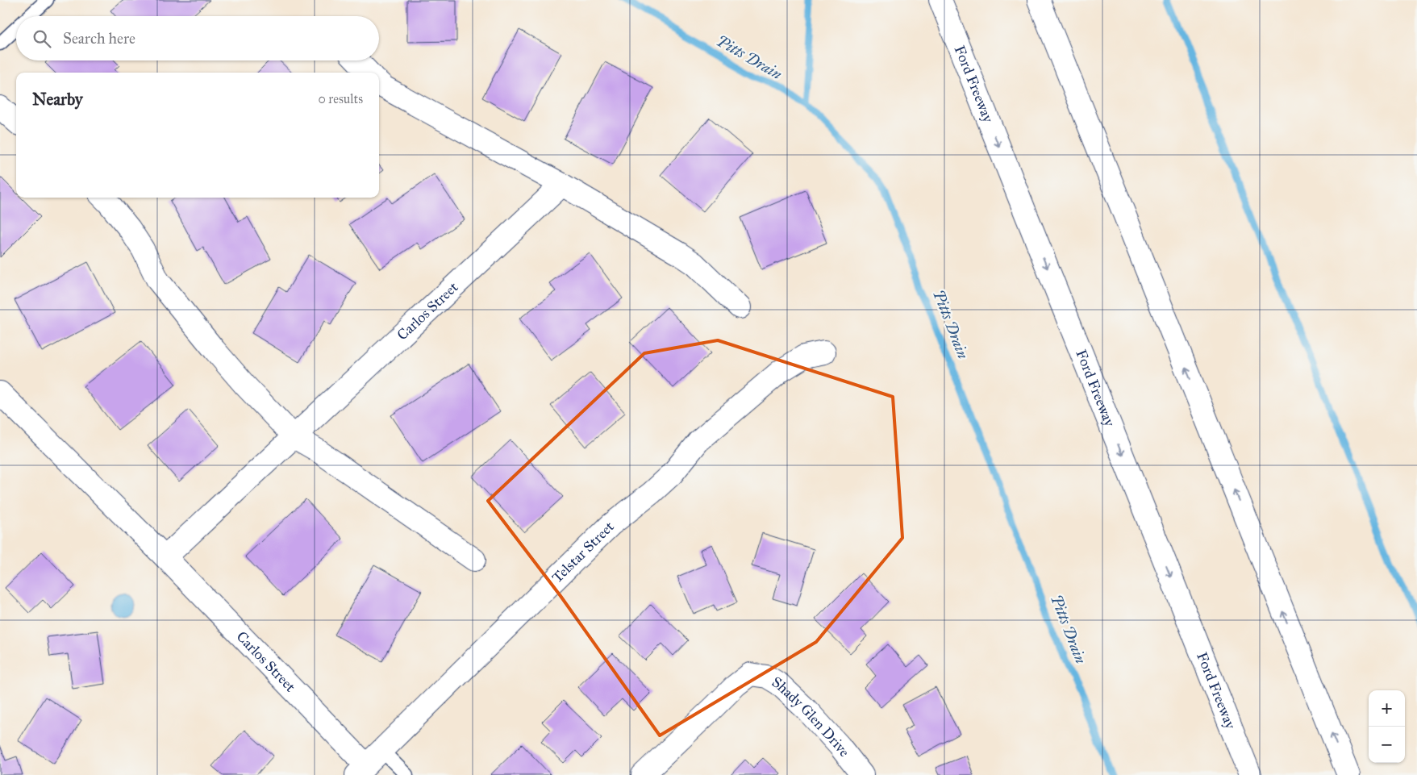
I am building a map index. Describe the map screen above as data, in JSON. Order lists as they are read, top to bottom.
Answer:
{
  "streets": {
    "main road": [
      "Ford Freeway",
      "Carlos Street",
      "Telstar Street",
      "Shady Glen Drive"
    ]
  },
  "crossings": [
    ["Carlos Street", "Telstar Street"]
  ],
  "water": ["Pitts Drain"],
  "page": {
    "search": "Search here",
    "heading": ["Nearby", "0 results"],
    "map_buttons": ["+", "−"]
  }
}
